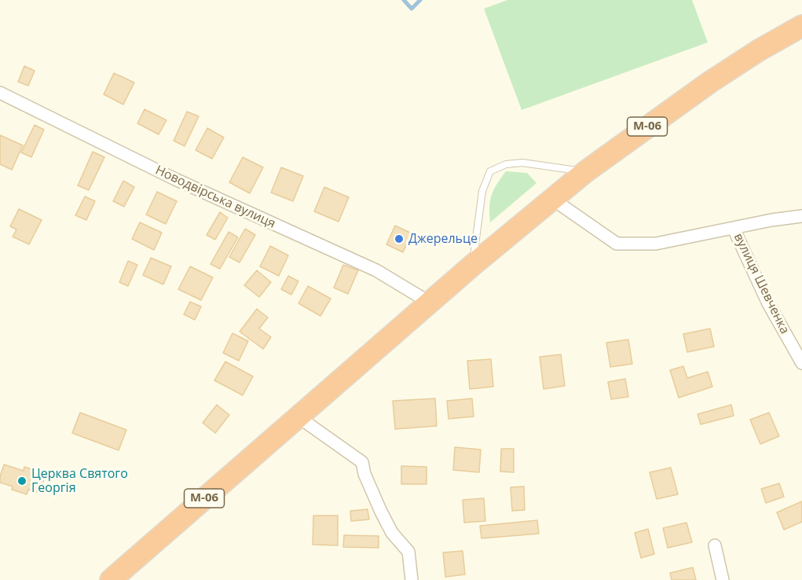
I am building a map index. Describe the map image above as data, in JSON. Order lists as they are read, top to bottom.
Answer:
{
  "streets": {
    "highway": ["М-06"],
    "street": ["Новодвірська вулиця", "вулиця Шевченка"]
  },
  "crossings": [
    ["М-06", "Новодвірська вулиця"]
  ],
  "places": ["Джерельце", "Церква Святого Георгія"]
}
